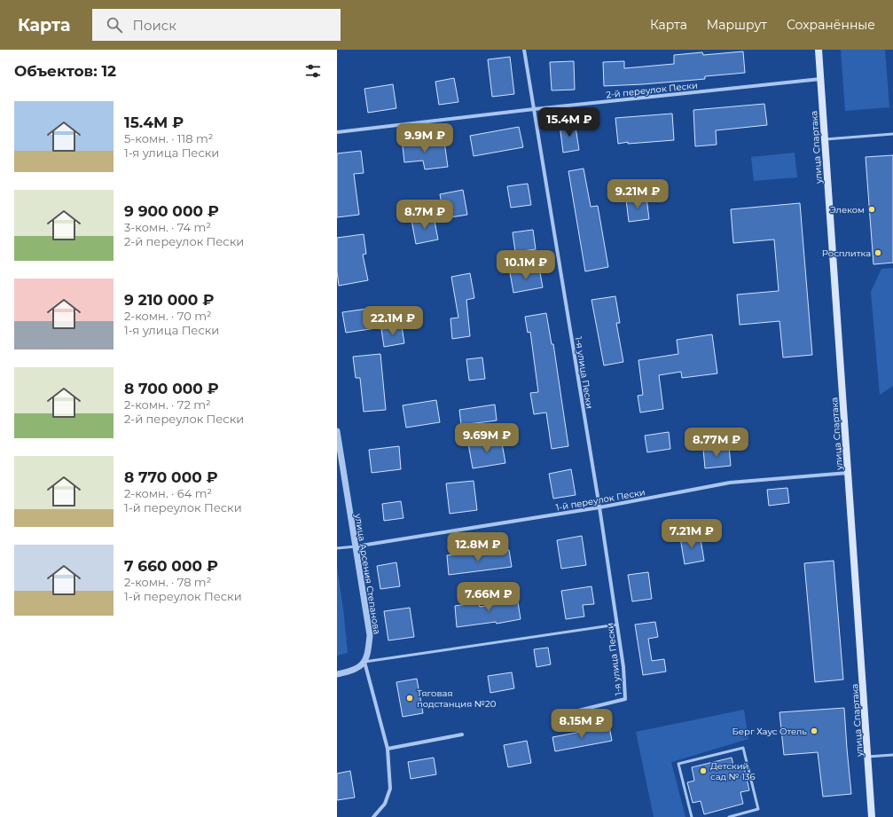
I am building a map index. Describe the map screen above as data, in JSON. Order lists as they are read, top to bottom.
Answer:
{
  "streets": {
    "main road": ["улица Спартака"],
    "street": [
      "2-й переулок Пески",
      "1-я улица Пески",
      "1-й переулок Пески",
      "улица Арсения Степанова"
    ]
  },
  "crossings": [
    ["2-й переулок Пески", "улица Спартака"],
    ["2-й переулок Пески", "1-я улица Пески"],
    ["улица Спартака", "1-й переулок Пески"],
    ["1-я улица Пески", "1-й переулок Пески"],
    ["1-й переулок Пески", "улица Арсения Степанова"]
  ],
  "places": [
    "Элеком",
    "Росплитка",
    "Тяговая подстанция №20",
    "Берг Хаус Отель",
    "Детский сад № 136"
  ],
  "page": {
    "header": "Карта",
    "search": "Поиск",
    "nav": ["Карта", "Маршрут", "Сохранённые"],
    "heading": "Объектов: 12",
    "list": [
      {
        "name": "15.4M ₽",
        "note": "5-комн. · 118 m² · 1-я улица Пески"
      },
      {
        "name": "9 900 000 ₽",
        "note": "3-комн. · 74 m² · 2-й переулок Пески"
      },
      {
        "name": "9 210 000 ₽",
        "note": "2-комн. · 70 m² · 1-я улица Пески"
      },
      {
        "name": "8 700 000 ₽",
        "note": "2-комн. · 72 m² · 2-й переулок Пески"
      },
      {
        "name": "8 770 000 ₽",
        "note": "2-комн. · 64 m² · 1-й переулок Пески"
      },
      {
        "name": "7 660 000 ₽",
        "note": "2-комн. · 78 m² · 1-й переулок Пески"
      }
    ],
    "price": [
      "15.4M ₽",
      "9.9M ₽",
      "9.21M ₽",
      "8.7M ₽",
      "10.1M ₽",
      "22.1M ₽",
      "9.69M ₽",
      "8.77M ₽",
      "7.21M ₽",
      "12.8M ₽",
      "7.66M ₽",
      "8.15M ₽"
    ]
  }
}
